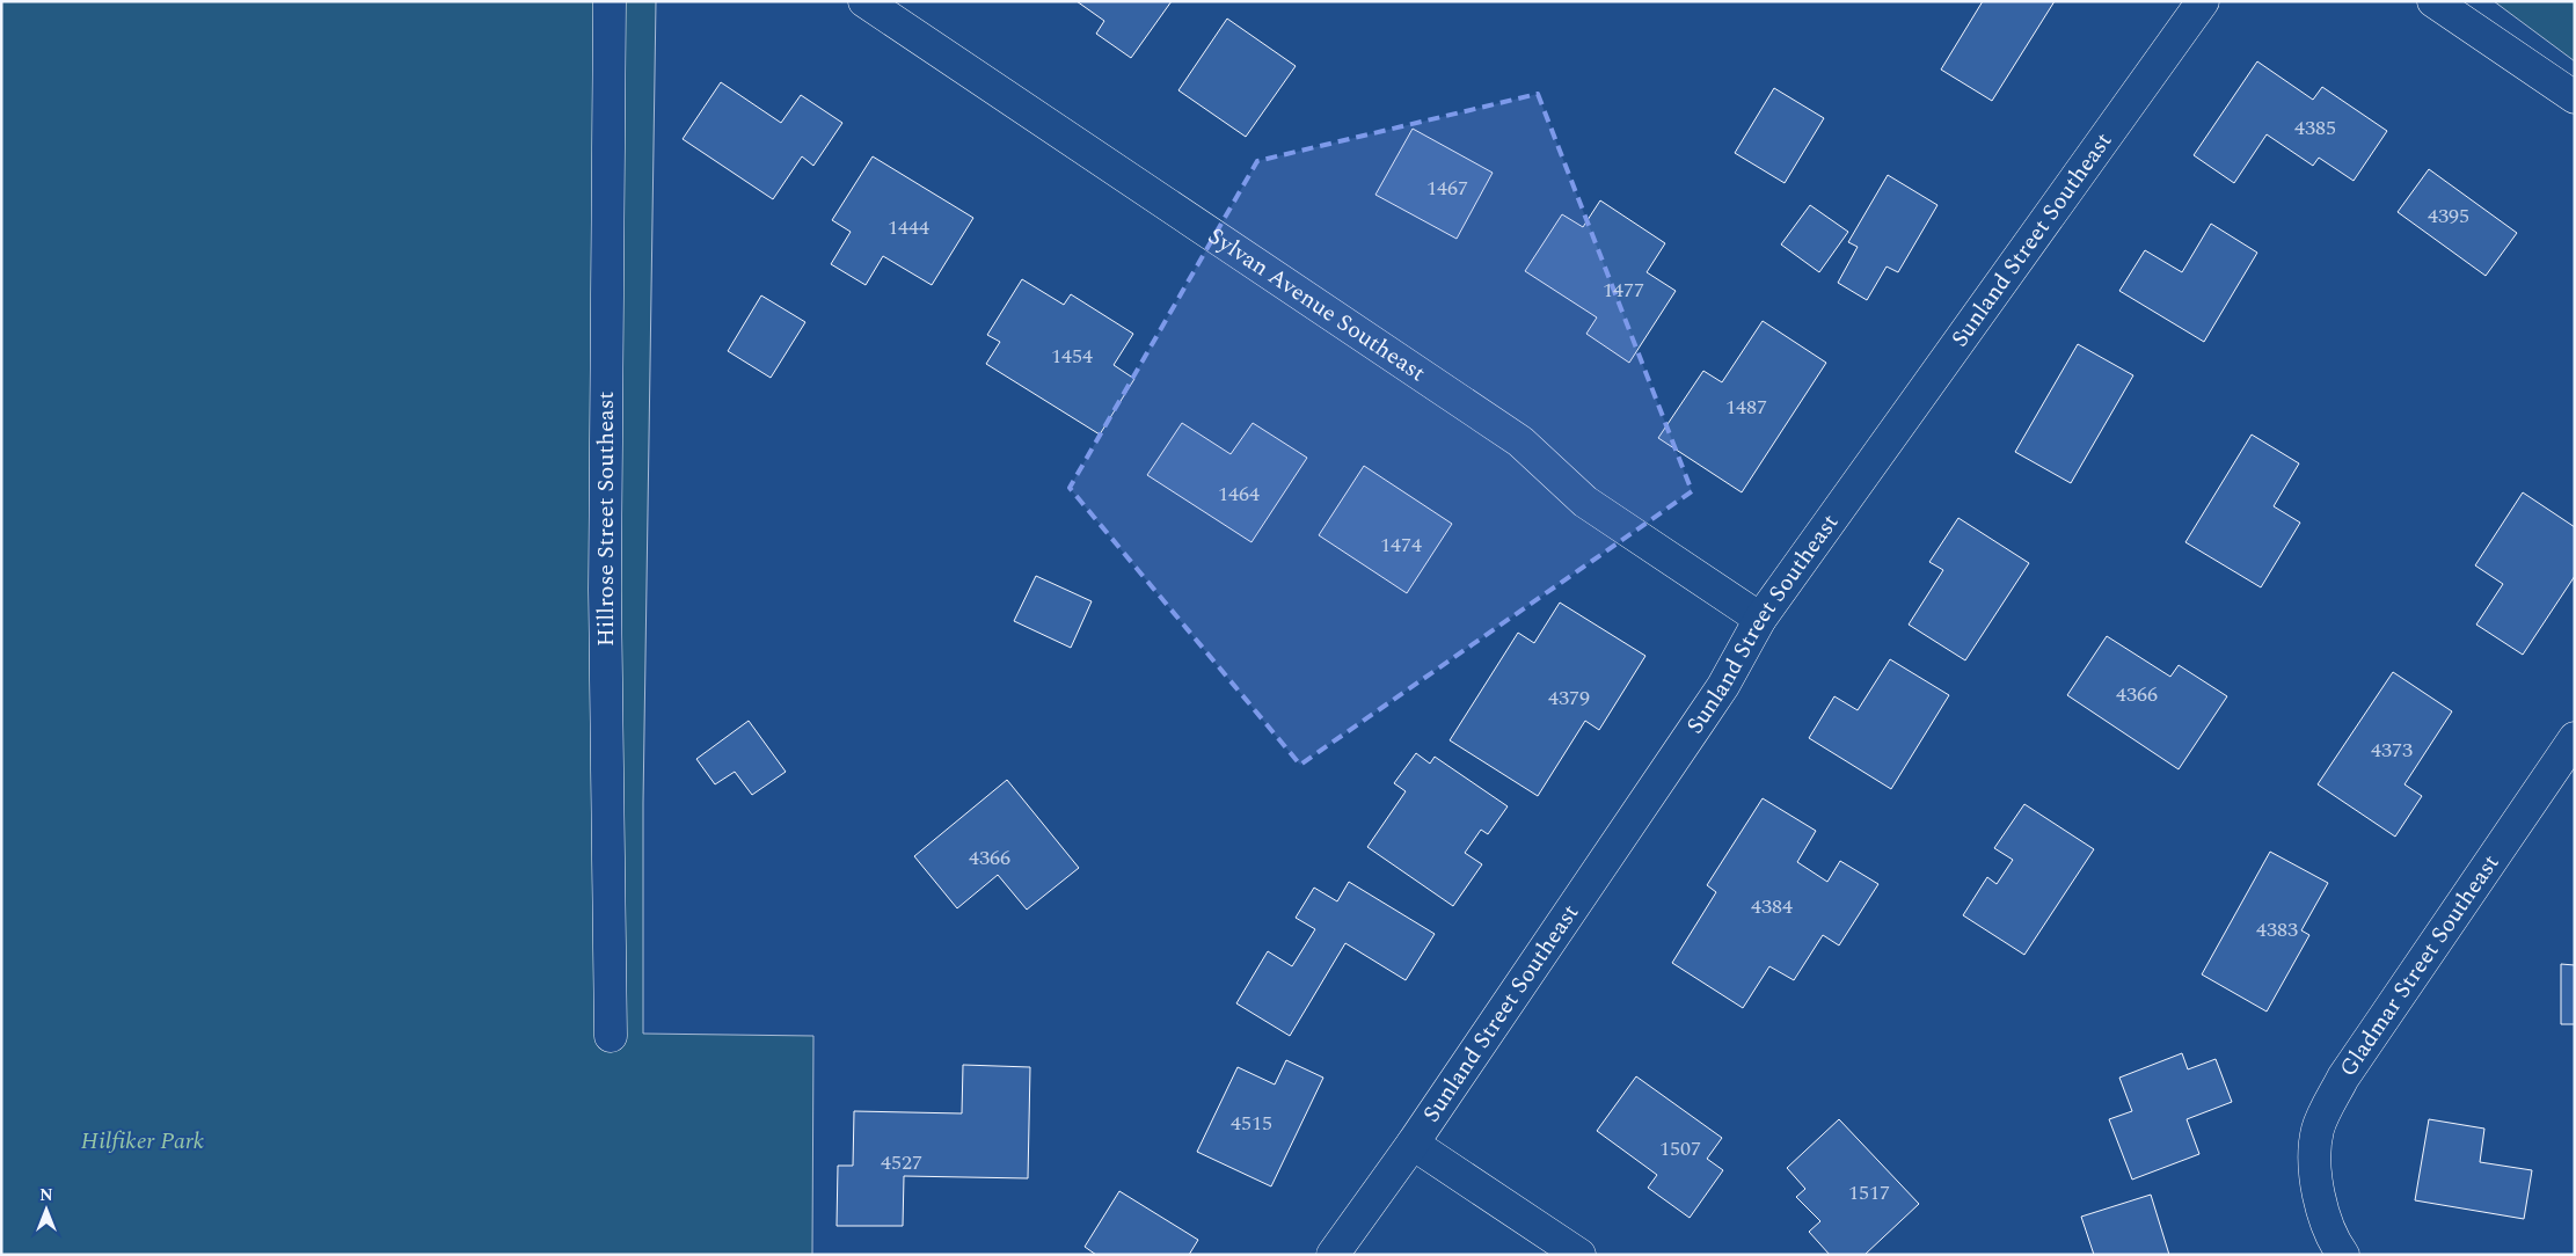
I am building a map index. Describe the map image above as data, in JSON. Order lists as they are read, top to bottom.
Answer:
{
  "streets": {
    "street": [
      "Sunland Street Southeast",
      "Sylvan Avenue Southeast",
      "Hillrose Street Southeast",
      "Gladmar Street Southeast"
    ]
  },
  "crossings": [
    ["Sunland Street Southeast", "Sylvan Avenue Southeast"]
  ],
  "parks": ["Hilfiker Park"],
  "house_numbers": [
    "4385",
    "1467",
    "4395",
    "1444",
    "1477",
    "1454",
    "1487",
    "1464",
    "1474",
    "4366",
    "4379",
    "4373",
    "4366",
    "4384",
    "4383",
    "4515",
    "1507",
    "4527",
    "1517"
  ],
  "north": "top"
}
